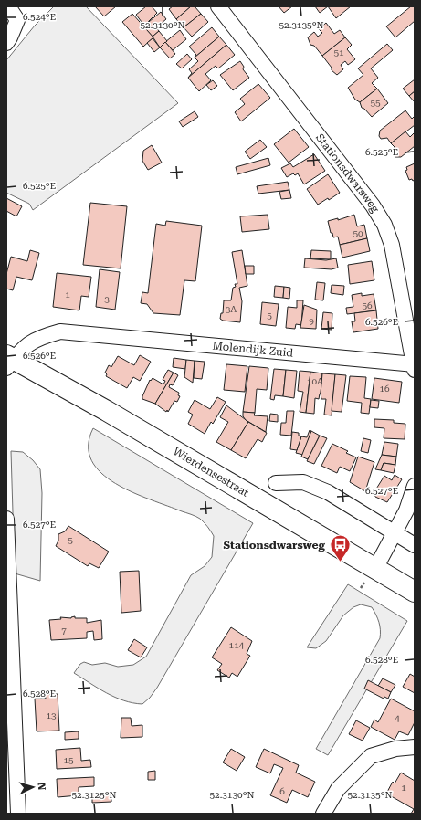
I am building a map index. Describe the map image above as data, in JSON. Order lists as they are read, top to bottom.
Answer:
{
  "streets": {
    "main road": ["Wierdensestraat"],
    "street": ["Stationsdwarsweg", "Molendijk Zuid"]
  },
  "crossings": [
    ["Stationsdwarsweg", "Molendijk Zuid"],
    ["Molendijk Zuid", "Wierdensestraat"]
  ],
  "places": {
    "bus stop": ["Stationsdwarsweg"]
  },
  "house_numbers": [
    "51",
    "55",
    "50",
    "1",
    "3",
    "56",
    "3A",
    "5",
    "9",
    "10A",
    "16",
    "5",
    "7",
    "114",
    "13",
    "4",
    "15",
    "1",
    "6"
  ],
  "north": "right",
  "coordinates": [
    "6.524°E",
    "52.3130°N",
    "52.3135°N",
    "6.525°E",
    "6.526°E",
    "6.527°E",
    "6.528°E",
    "52.3125°N"
  ]
}
